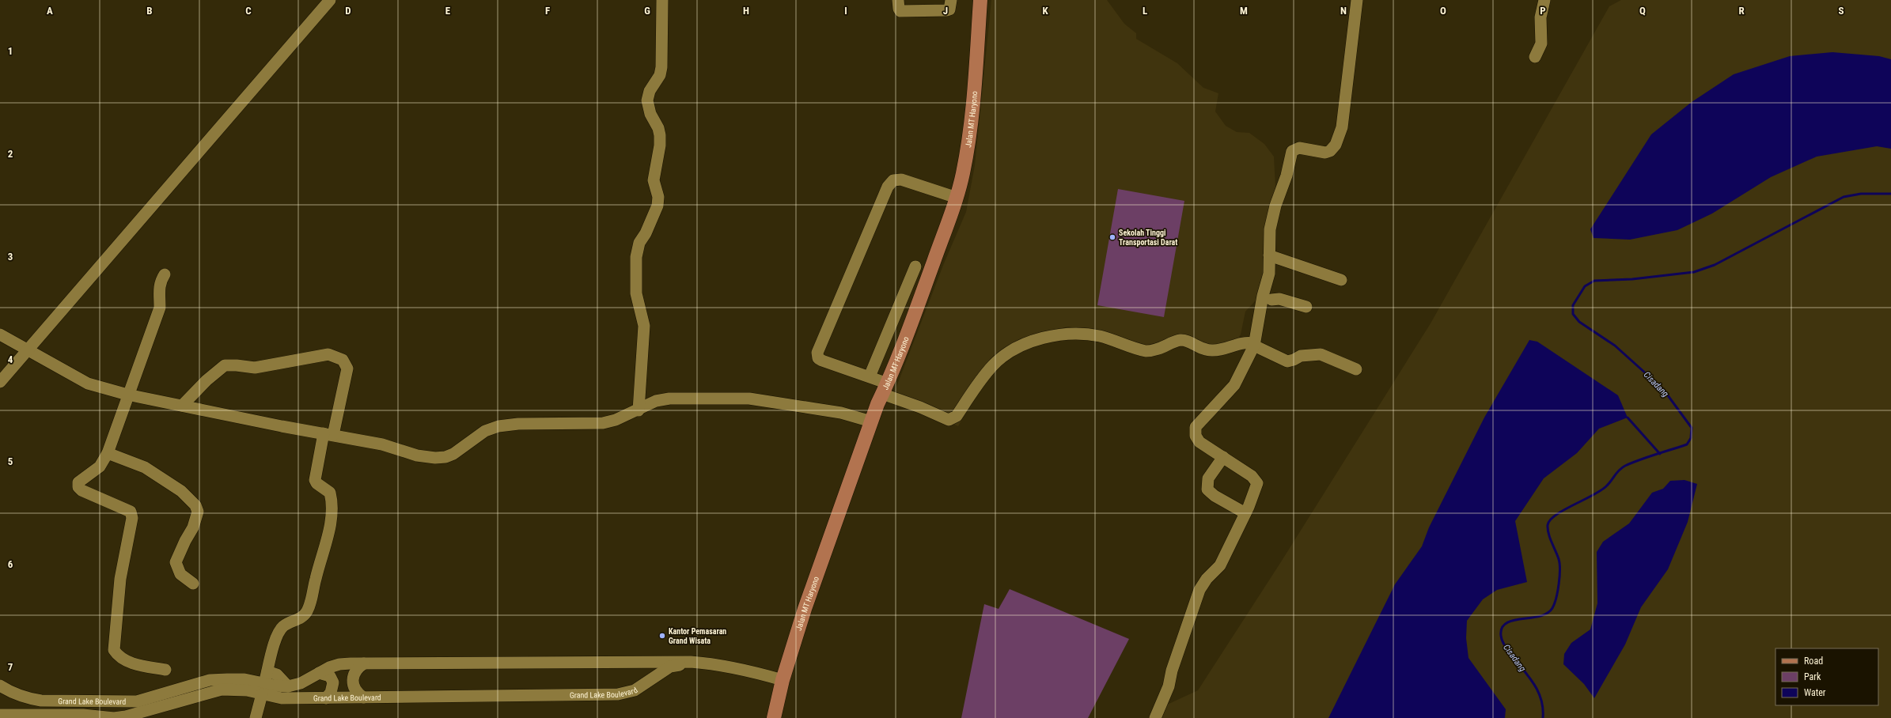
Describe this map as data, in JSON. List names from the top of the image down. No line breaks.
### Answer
{"streets":{"main road":["Jalan MT Haryono"],"street":["Grand Lake Boulevard"]},"crossings":[["Jalan MT Haryono","Grand Lake Boulevard"]],"water":["Cisadang"],"places":["Sekolah Tinggi Transportasi Darat","Kantor Pemasaran Grand Wisata"],"legend":["Road","Park","Water"],"grid":{"columns":["A","B","C","D","E","F","G","H","I","J","K","L","M","N","O","P","Q","R","S"],"rows":["1","2","3","4","5","6","7"]}}
